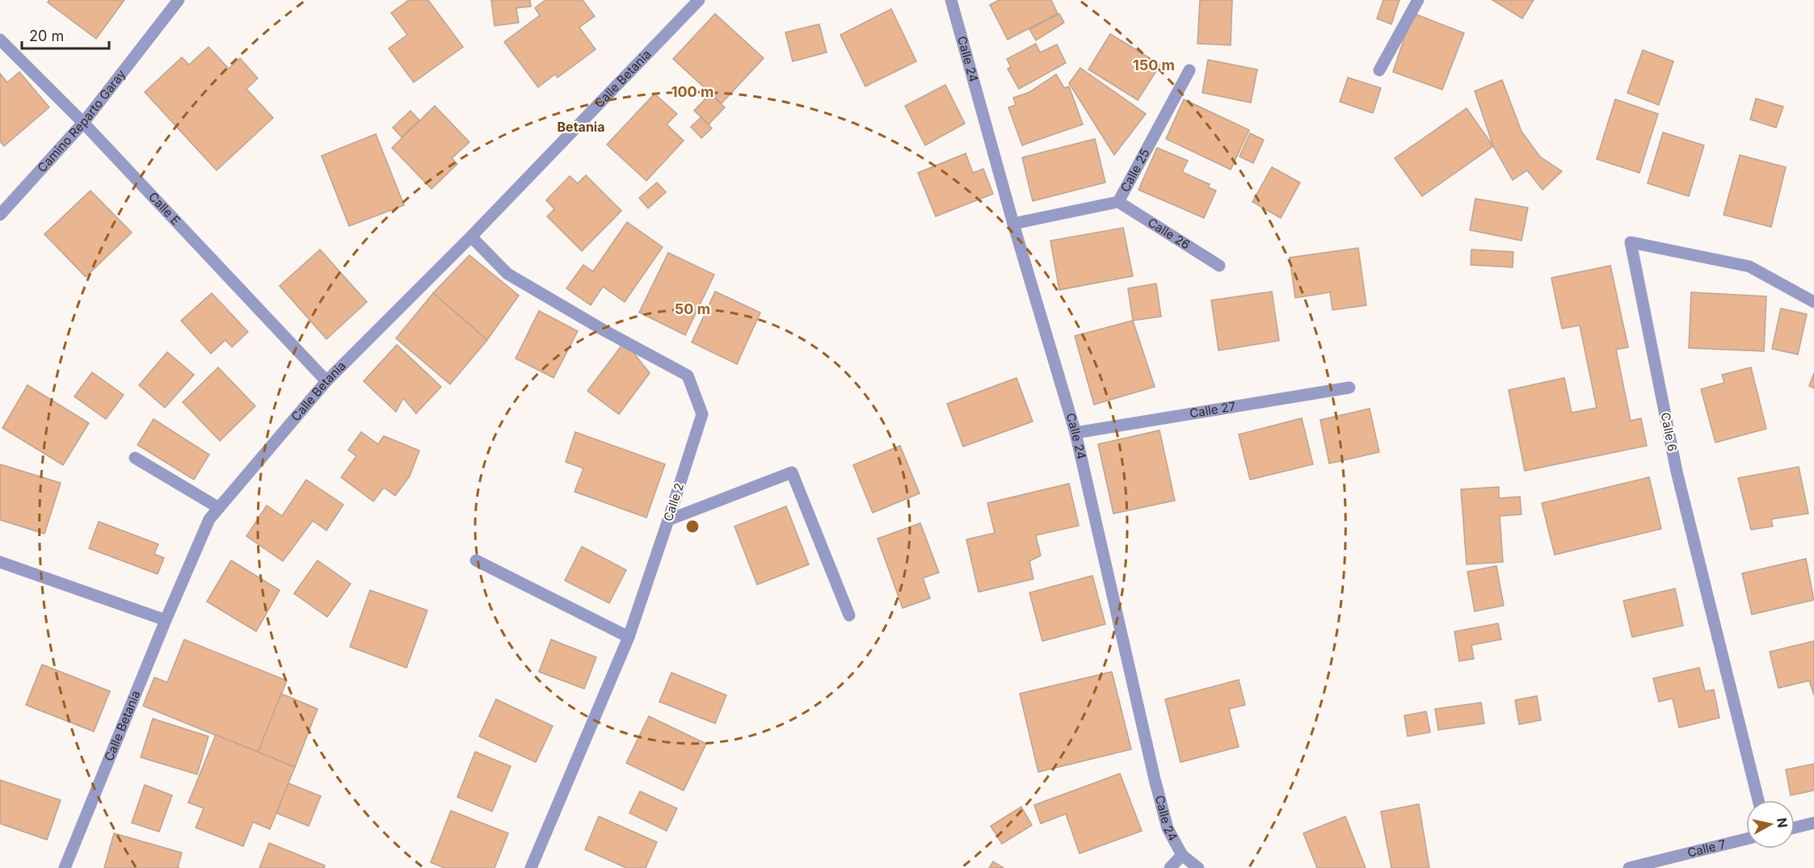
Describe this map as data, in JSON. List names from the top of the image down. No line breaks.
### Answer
{"streets":{"street":["Calle 24","Calle Betania","Camino Reparto Garay","Calle 25","Calle E","Calle 26","Calle 27","Calle 6","Calle 2","Calle 7"]},"crossings":[["Calle 24","Calle 25"],["Calle 24","Calle 27"],["Calle Betania","Calle E"],["Calle Betania","Calle 2"],["Camino Reparto Garay","Calle E"],["Calle 25","Calle 26"]],"districts":["Betania"],"scale_bar":"20 m","north":"right","rings":["150 m","100 m","50 m"]}
